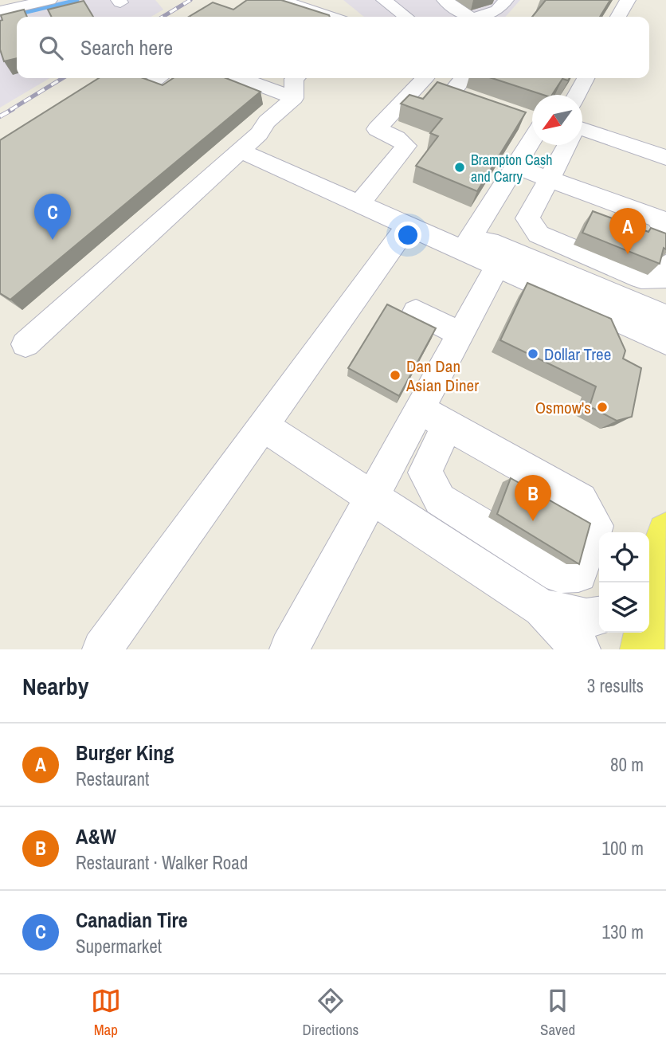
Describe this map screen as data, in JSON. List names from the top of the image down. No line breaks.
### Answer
{"places":["Brampton Cash and Carry","Dollar Tree","Dan Dan Asian Diner","Osmow's"],"north":"bottom left","page":{"search":"Search here","pins":["C","A","B"],"heading":["Nearby","3 results"],"list":[{"mark":"A","name":"Burger King","note":"Restaurant","value":"80 m"},{"mark":"B","name":"A&W","note":"Restaurant · Walker Road","value":"100 m"},{"mark":"C","name":"Canadian Tire","note":"Supermarket","value":"130 m"}],"nav":["Map","Directions","Saved"]}}
